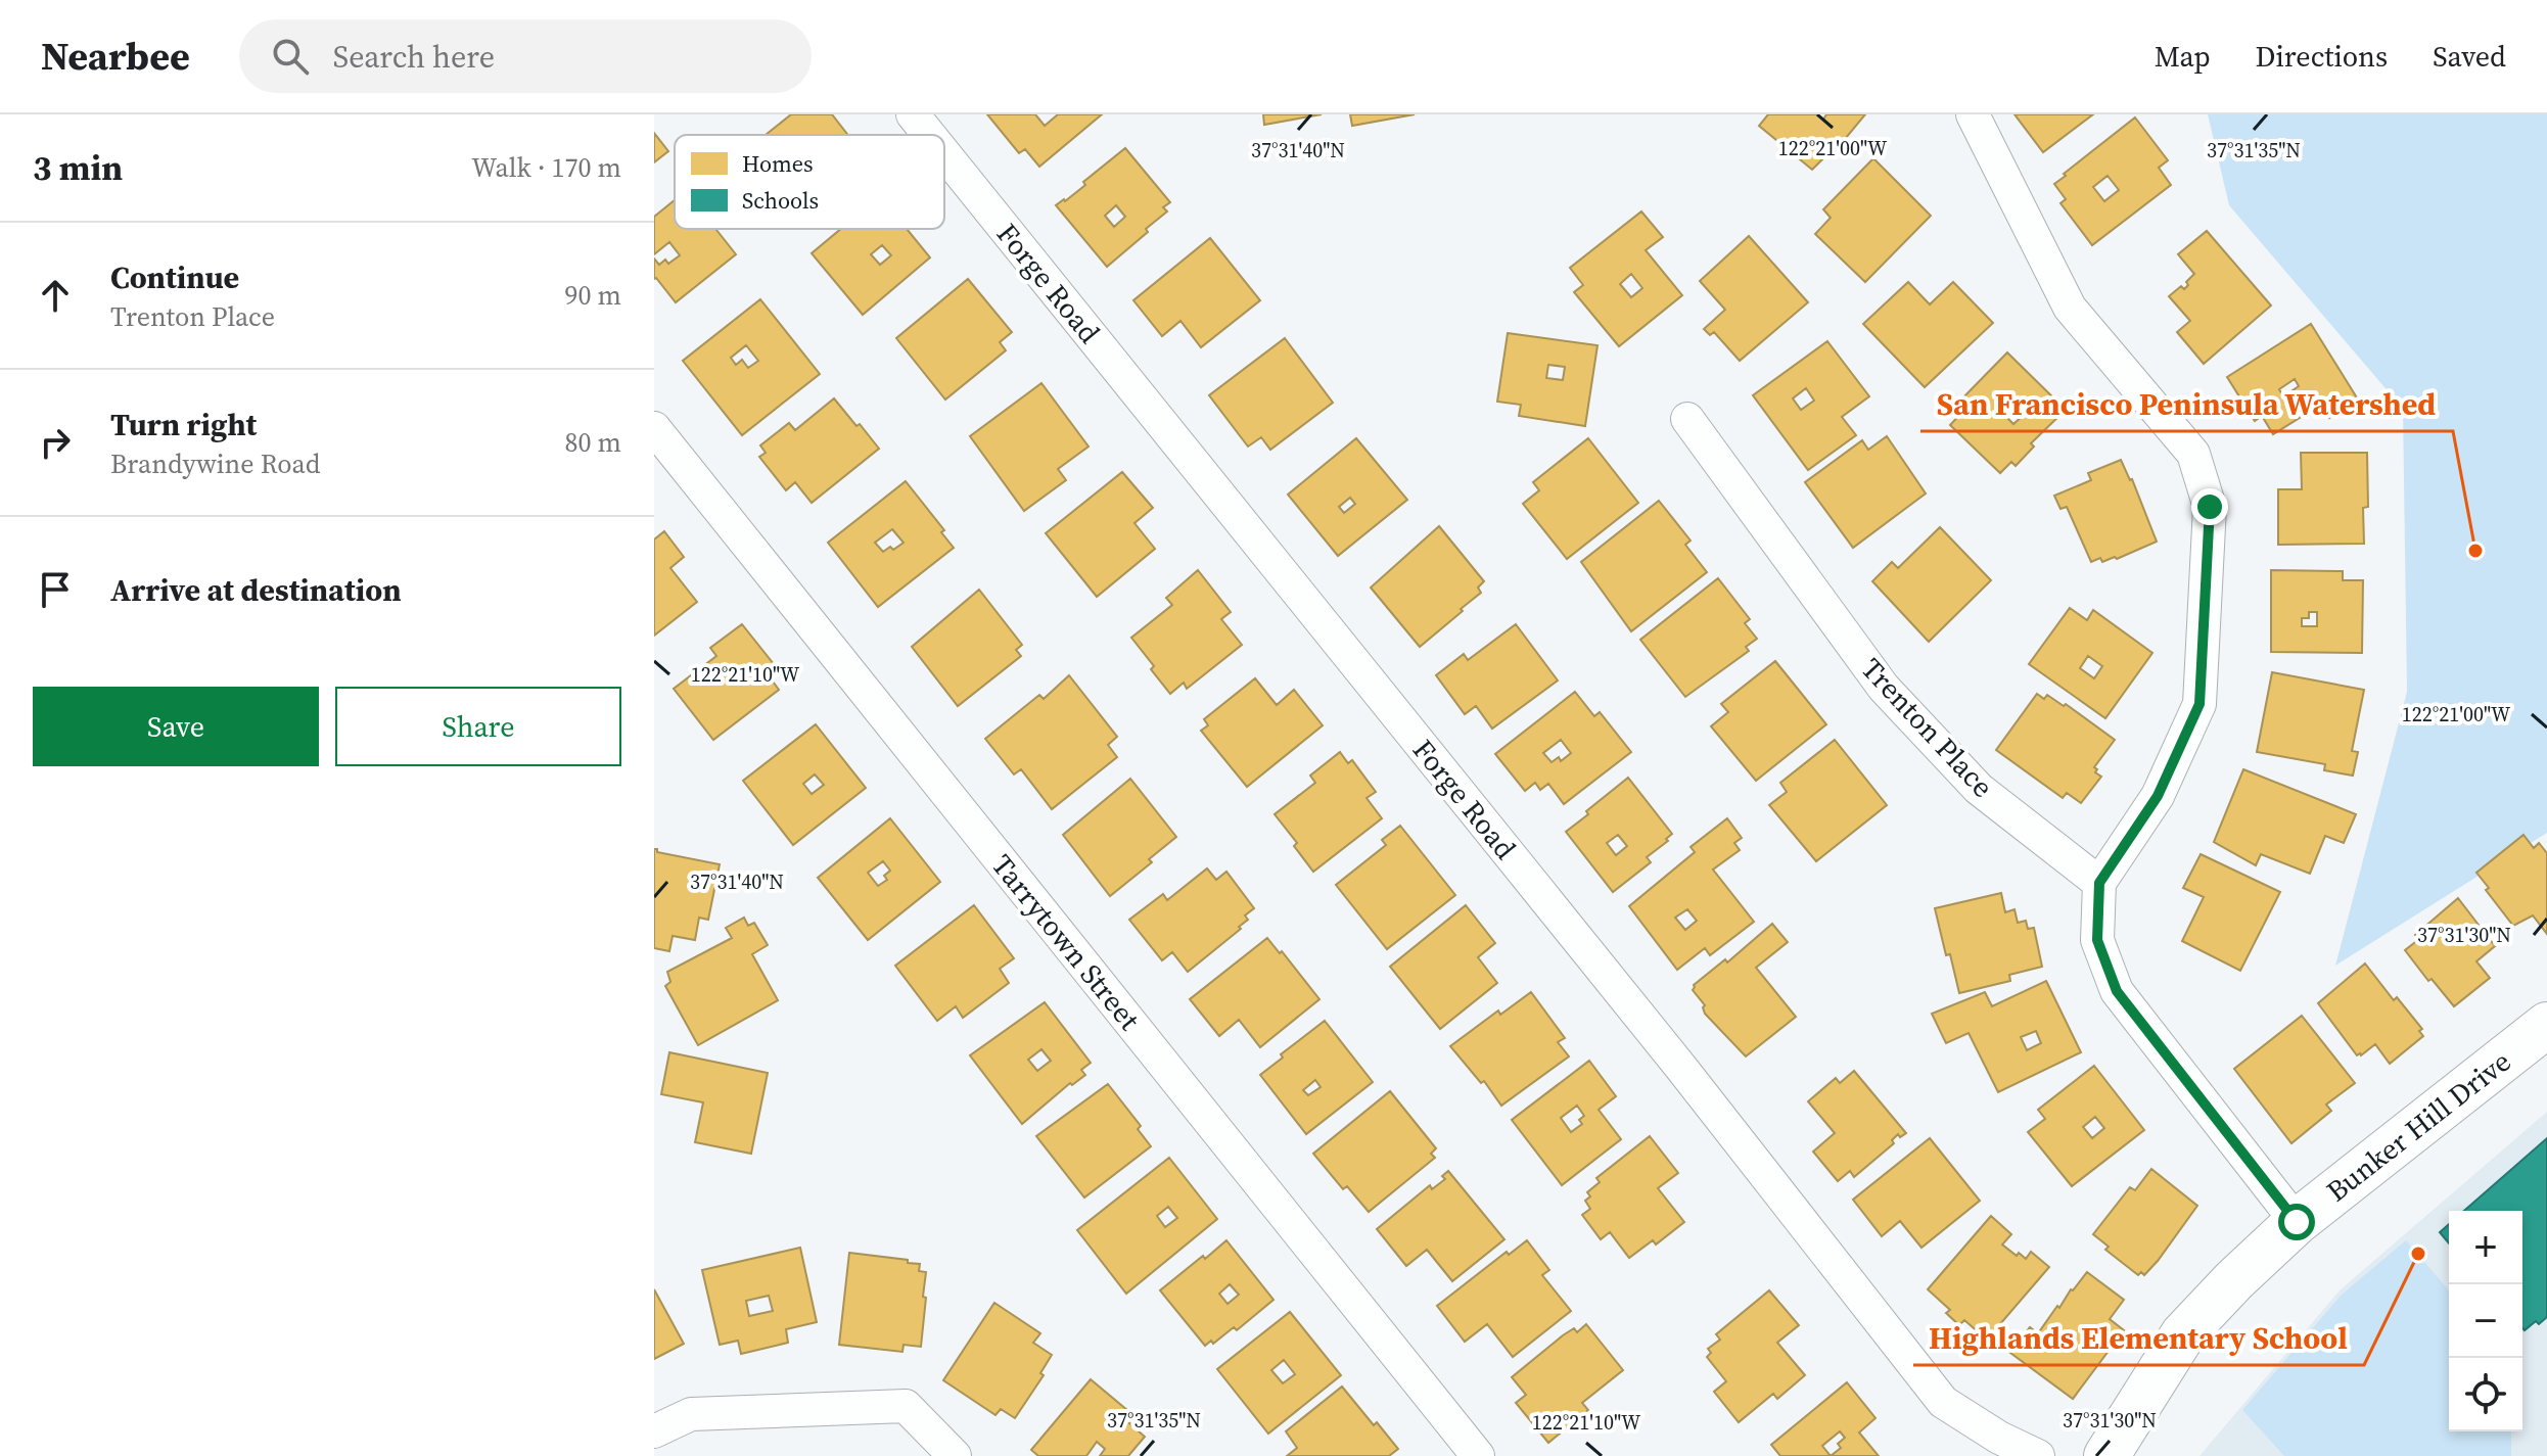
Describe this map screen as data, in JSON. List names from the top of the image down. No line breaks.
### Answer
{"streets":{"street":["Forge Road","Trenton Place","Tarrytown Street","Bunker Hill Drive"]},"places":["San Francisco Peninsula Watershed","Highlands Elementary School"],"legend":["Homes","Schools"],"page":{"header":"Nearbee","search":"Search here","nav":["Map","Directions","Saved"],"heading":["3 min","Walk · 170 m"],"list":[["Continue","Trenton Place","90 m"],["Turn right","Brandywine Road","80 m"],"Arrive at destination"],"buttons":["Save","Share"],"map_buttons":["+","−"]},"coordinates":["122°21'00\"W","37°31'40\"N","37°31'35\"N","122°21'10\"W","37°31'30\"N"]}
